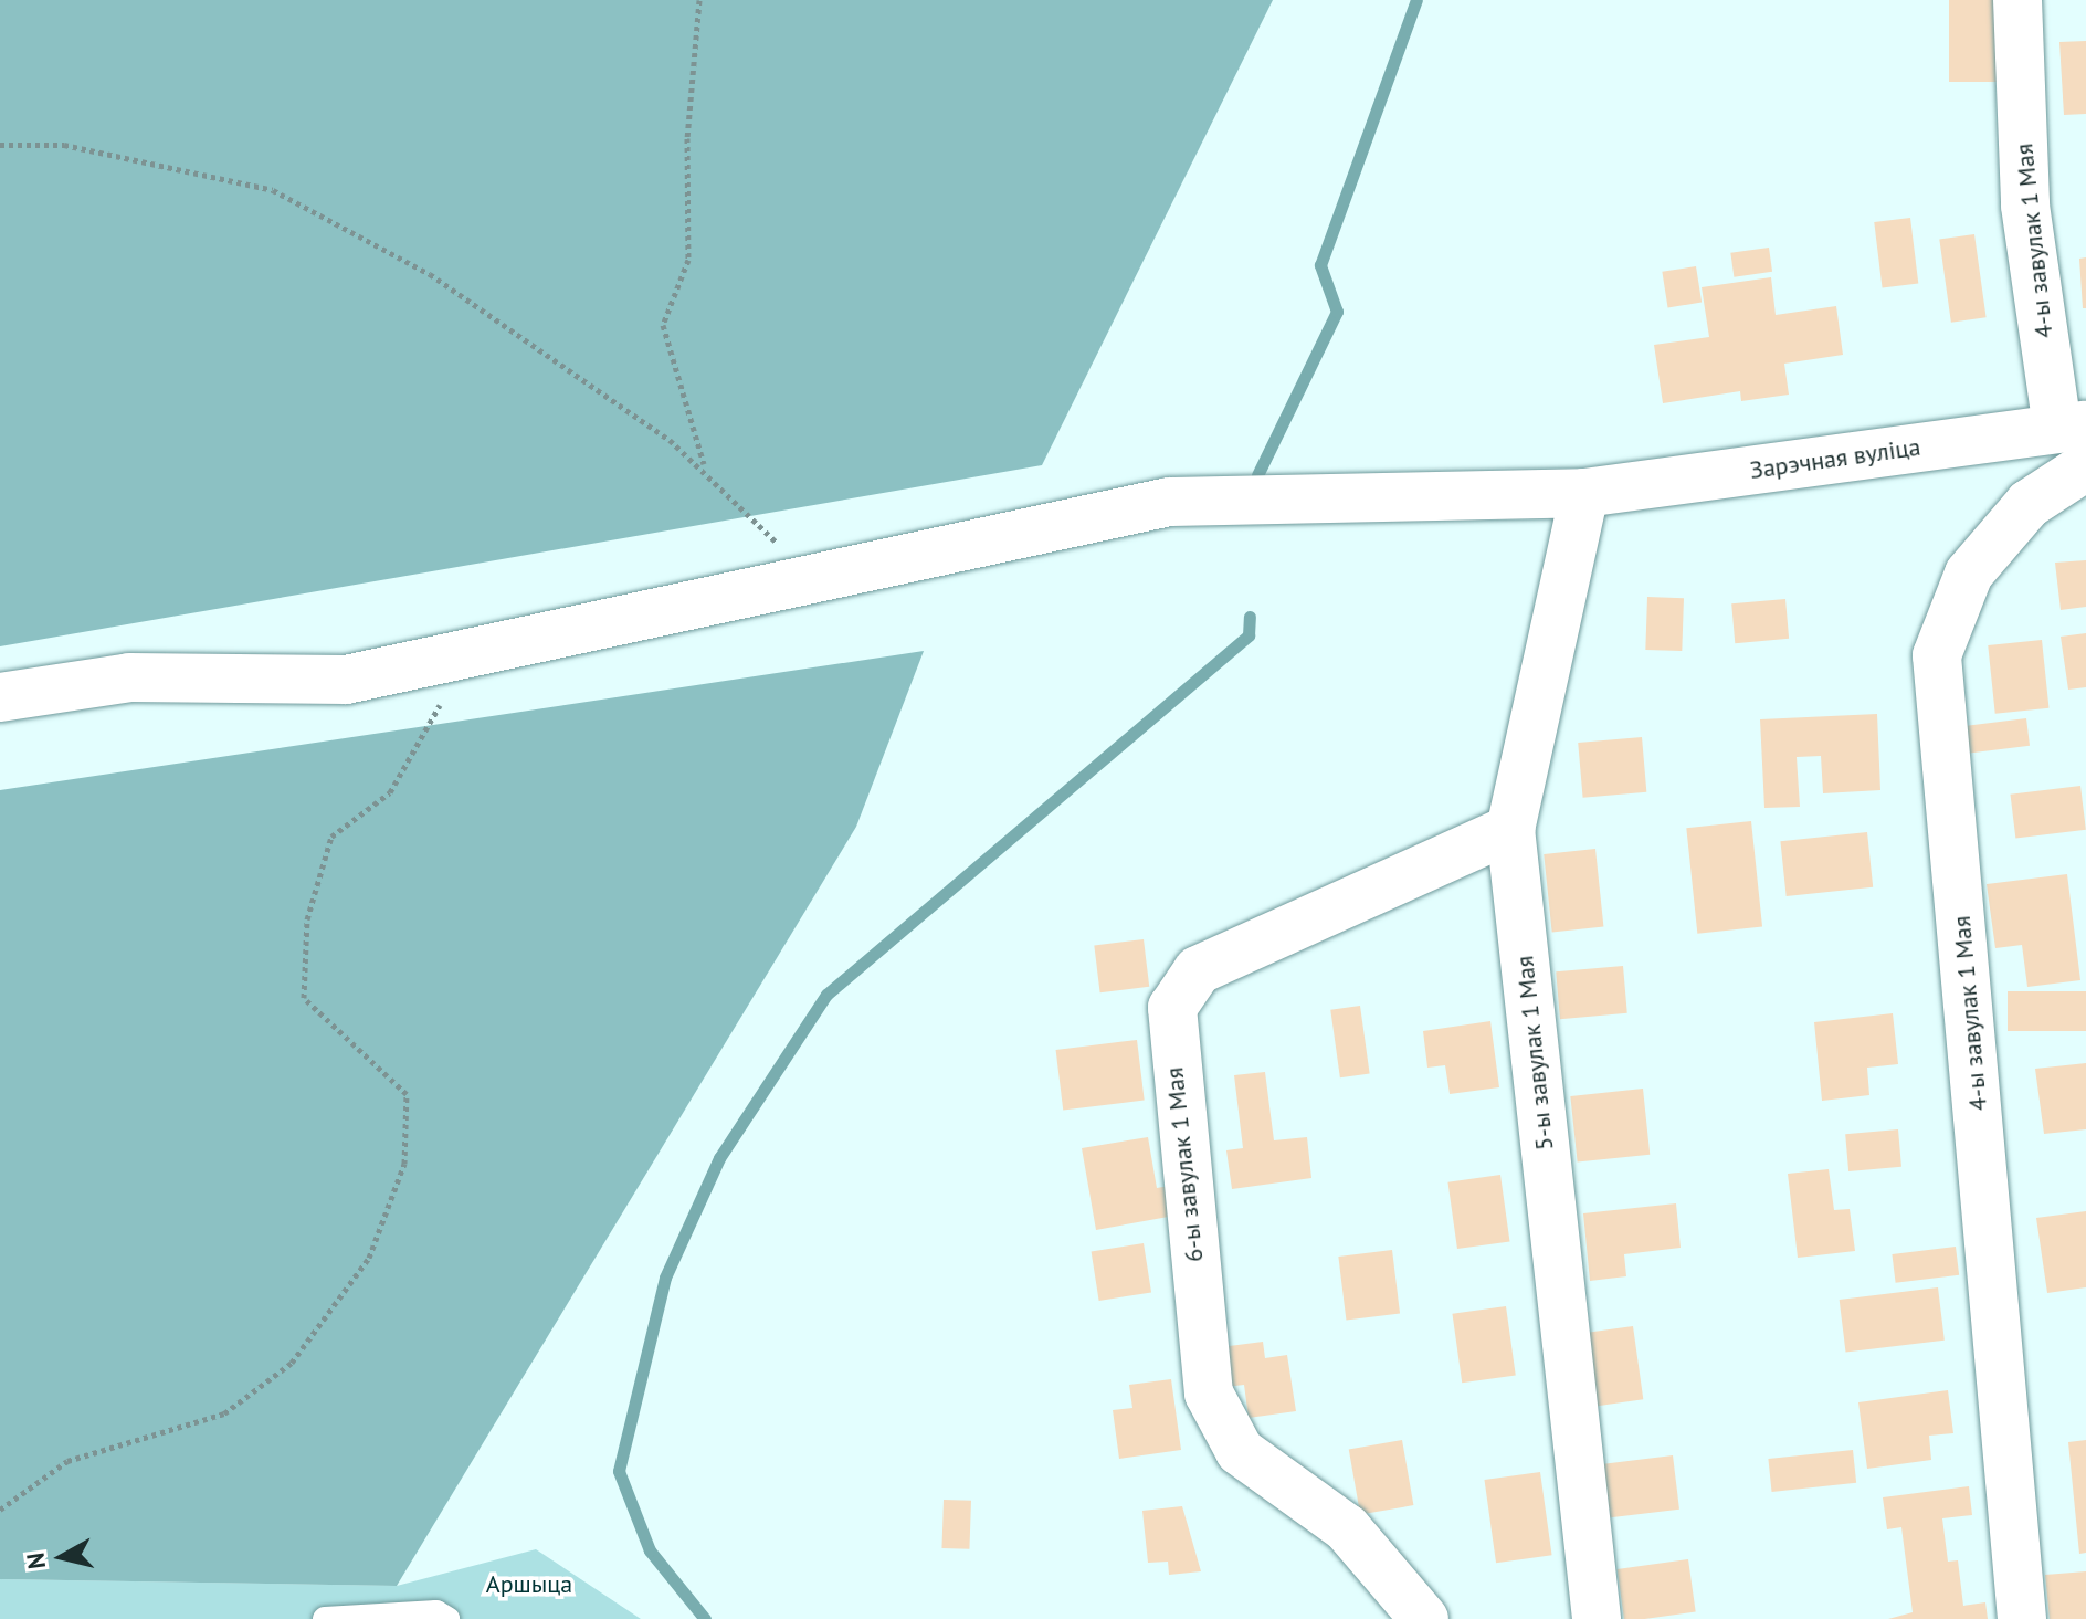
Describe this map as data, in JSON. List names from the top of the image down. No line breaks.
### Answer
{"streets":{"street":["4-ы завулак 1 Мая","Зарэчная вуліца","5-ы завулак 1 Мая","6-ы завулак 1 Мая"]},"crossings":[["4-ы завулак 1 Мая","Зарэчная вуліца"],["Зарэчная вуліца","5-ы завулак 1 Мая"],["5-ы завулак 1 Мая","6-ы завулак 1 Мая"]],"parks":["Аршыца"],"north":"left"}
